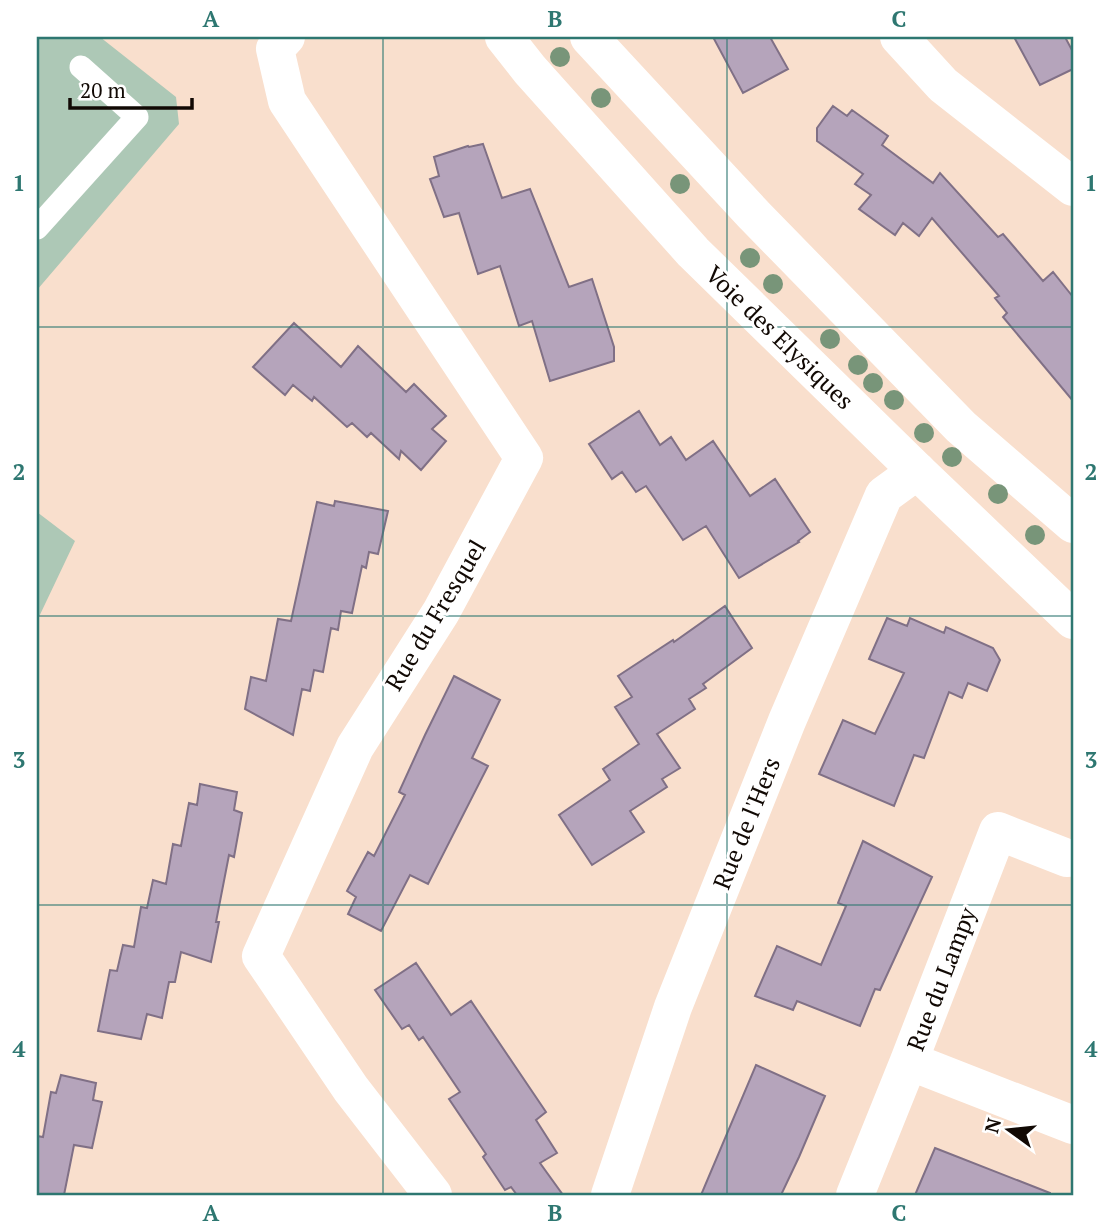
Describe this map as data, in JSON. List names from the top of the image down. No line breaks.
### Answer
{"streets":{"street":["Voie des Elysiques","Rue du Fresquel","Rue de l'Hers","Rue du Lampy"]},"crossings":[["Voie des Elysiques","Rue de l'Hers"]],"scale_bar":"20 m","north":"left","grid":{"columns":["A","B","C"],"rows":["1","2","3","4"]}}
